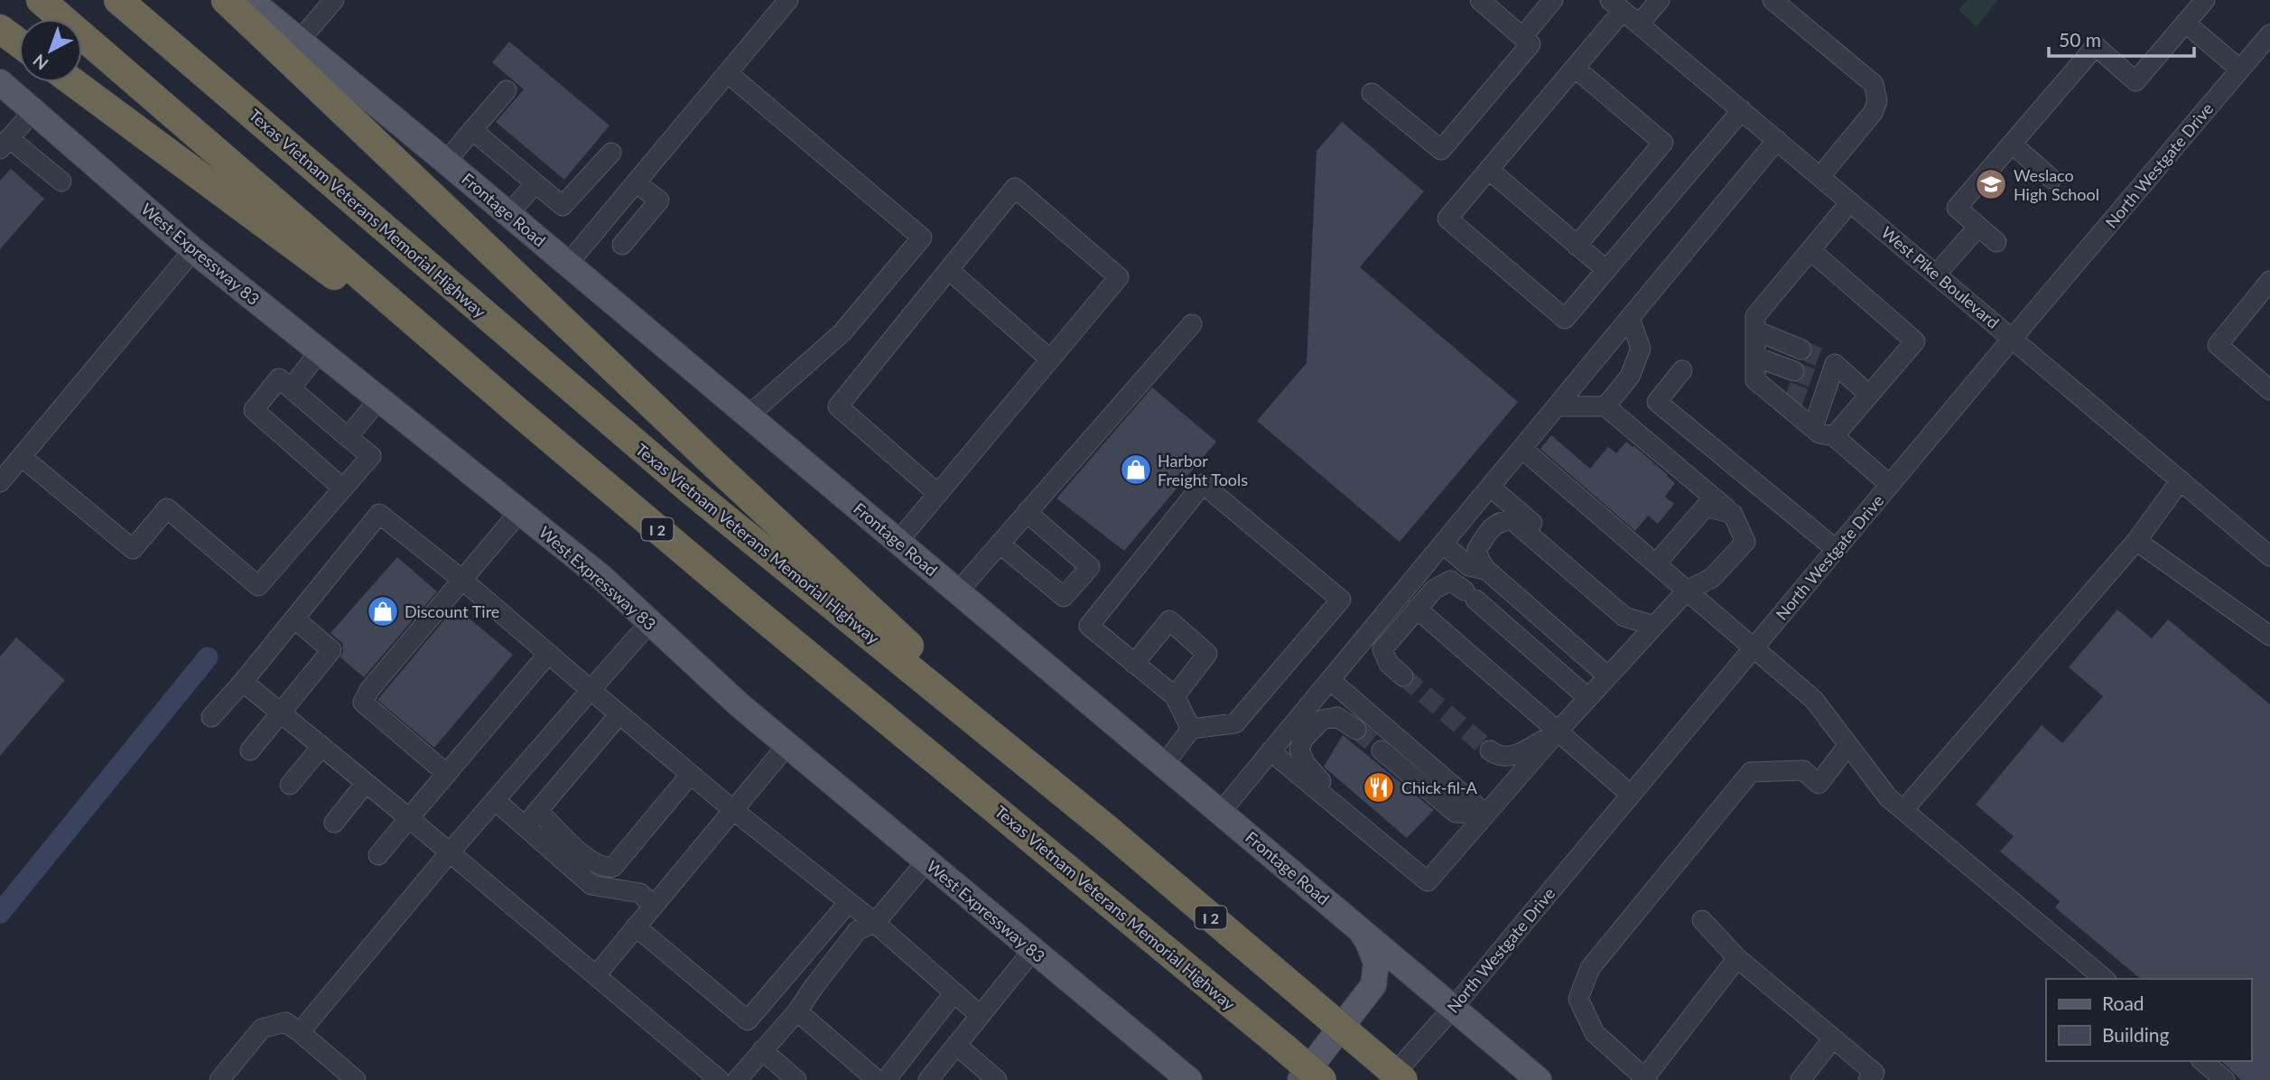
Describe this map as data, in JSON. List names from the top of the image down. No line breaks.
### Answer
{"streets":{"highway":["Texas Vietnam Veterans Memorial Highway","I 2"],"main road":["Frontage Road","West Expressway 83"],"street":["North Westgate Drive","West Pike Boulevard"]},"crossings":[["North Westgate Drive","Frontage Road"],["North Westgate Drive","West Pike Boulevard"]],"places":{"school or university":["Weslaco High School"],"shop":["Harbor Freight Tools","Discount Tire"],"restaurant":["Chick-fil-A"]},"legend":["Road","Building"],"scale_bar":"50 m","north":"bottom left"}
